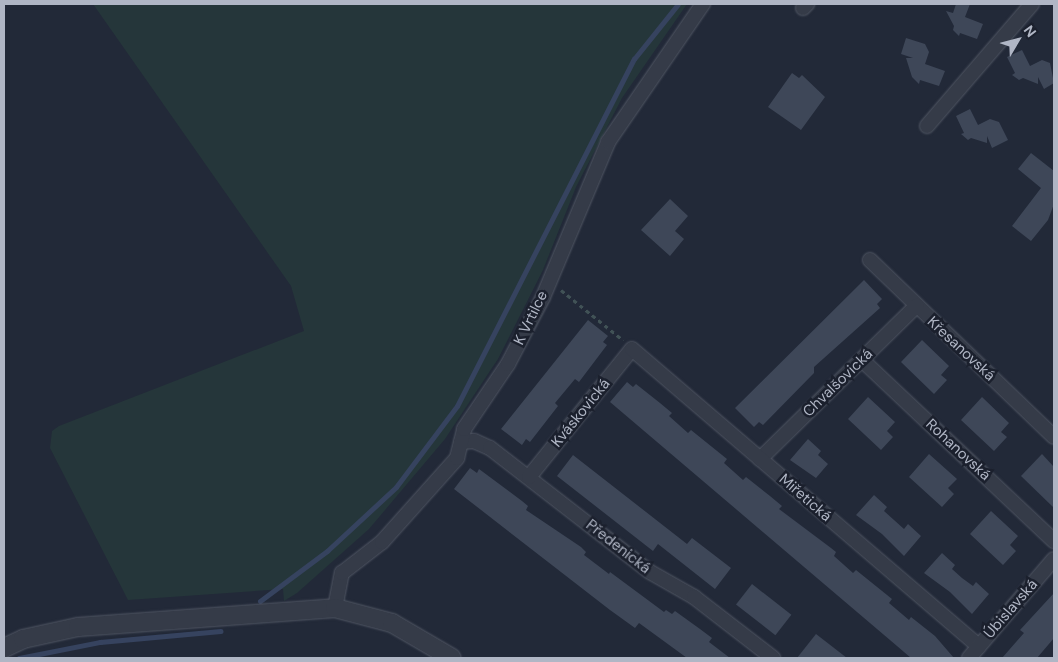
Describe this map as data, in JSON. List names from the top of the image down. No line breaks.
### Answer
{"streets":{"street":["K Vrtilce","Křesanovská","Chvalšovická","Kváskovická","Rohanovská","Miřetická","Předenická","Úbislavská"]},"crossings":[["K Vrtilce","Předenická"],["Křesanovská","Chvalšovická"],["Chvalšovická","Rohanovská"],["Chvalšovická","Miřetická"],["Kváskovická","Miřetická"],["Kváskovická","Předenická"],["Miřetická","Úbislavská"]],"north":"top right"}
